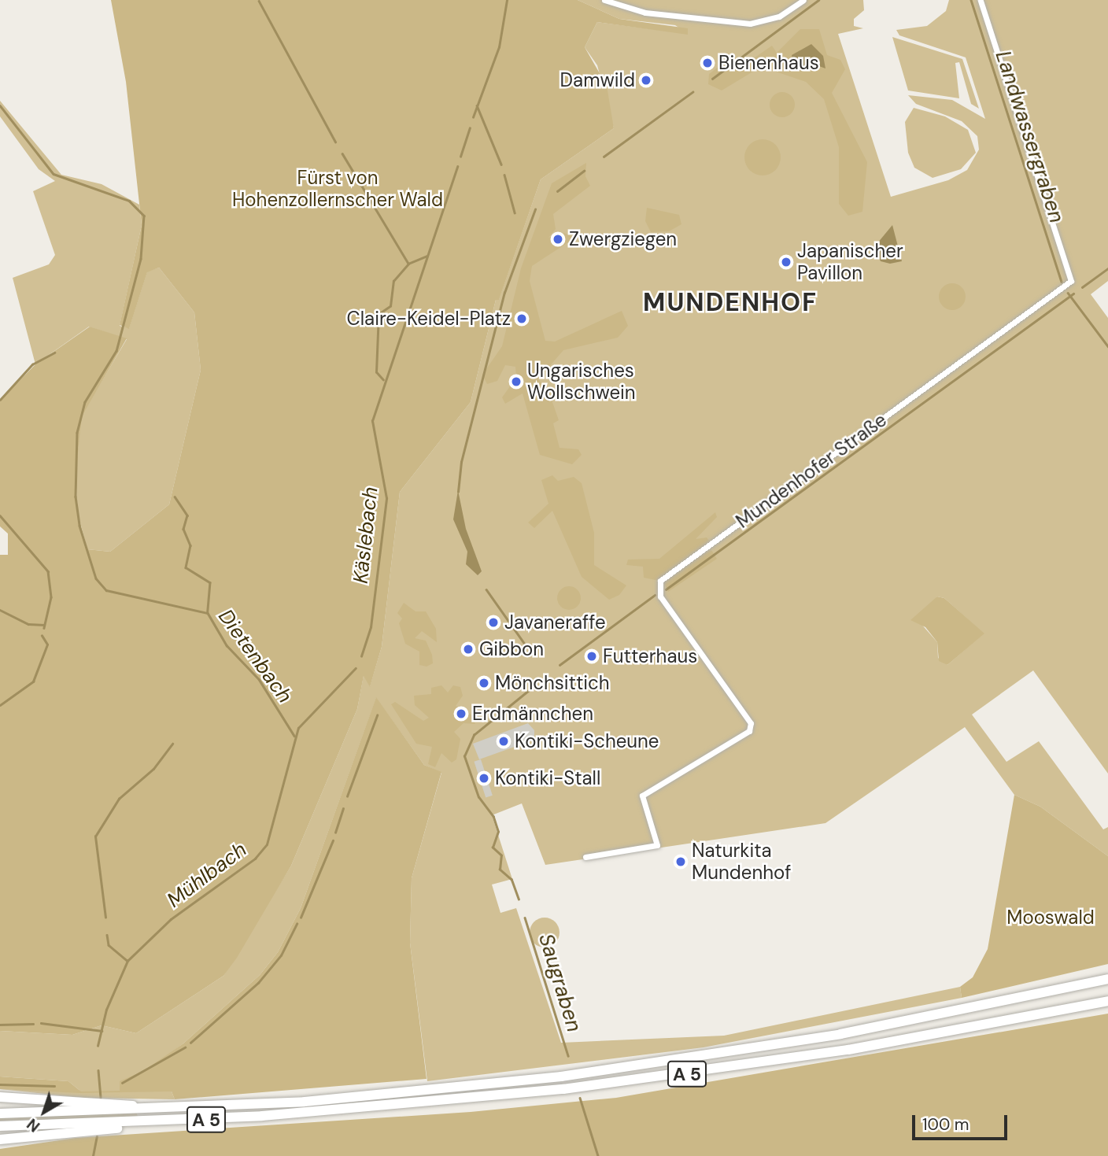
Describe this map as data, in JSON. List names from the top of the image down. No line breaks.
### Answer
{"streets":{"highway":["A 5"],"street":["Mundenhofer Straße"]},"districts":["MUNDENHOF"],"water":["Landwassergraben","Käslebach","Dietenbach","Mühlbach","Saugraben"],"parks":["Fürst von Hohenzollernscher Wald","Mooswald"],"places":["Bienenhaus","Damwild","Zwergziegen","Japanischer Pavillon","Claire-Keidel-Platz","Ungarisches Wollschwein","Javaneraffe","Gibbon","Futterhaus","Mönchsittich","Erdmännchen","Kontiki-Scheune","Kontiki-Stall","Naturkita Mundenhof"],"scale_bar":"100 m","north":"bottom left"}
